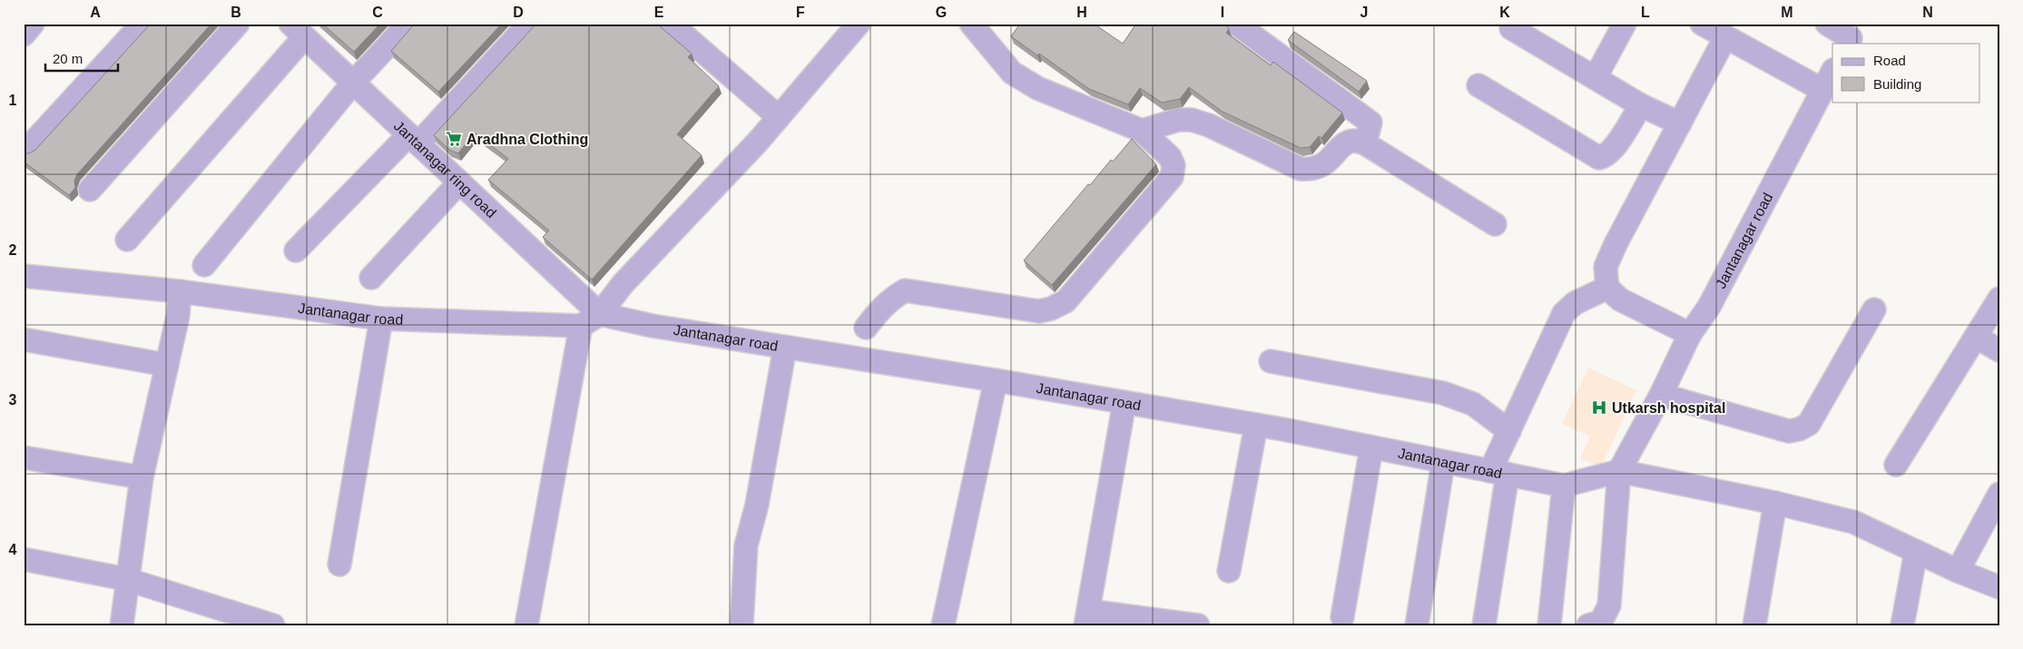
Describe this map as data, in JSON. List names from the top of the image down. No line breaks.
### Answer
{"streets":{"street":["Jantanagar ring road","Jantanagar road"]},"crossings":[["Jantanagar ring road","Jantanagar road"]],"places":{"supermarket":["Aradhna Clothing"],"hospital":["Utkarsh hospital"]},"legend":["Road","Building"],"scale_bar":"20 m","grid":{"columns":["A","B","C","D","E","F","G","H","I","J","K","L","M","N"],"rows":["1","2","3","4"]}}
